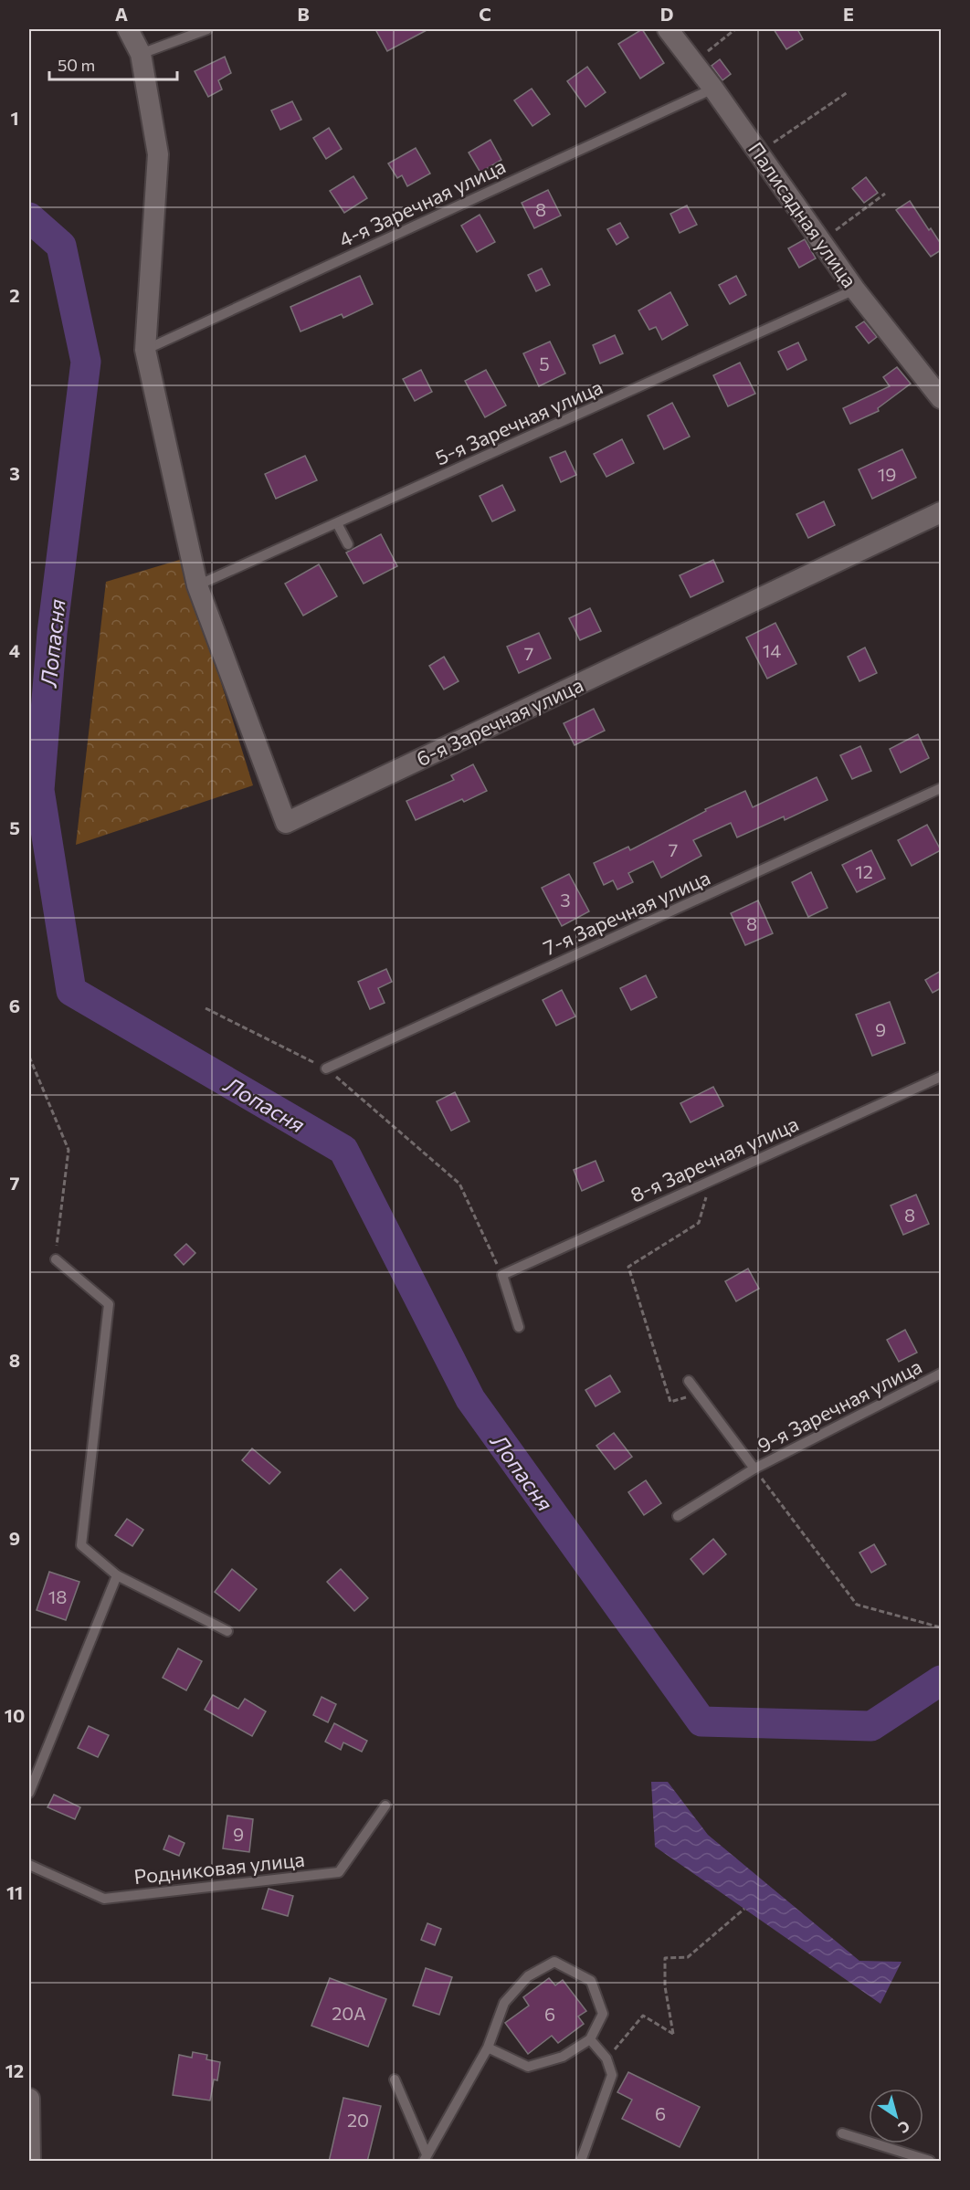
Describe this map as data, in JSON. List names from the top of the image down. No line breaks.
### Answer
{"streets":{"street":["Палисадная улица","6-я Заречная улица"],"lane":["4-я Заречная улица","5-я Заречная улица","7-я Заречная улица","8-я Заречная улица","9-я Заречная улица","Родниковая улица"]},"crossings":[["4-я Заречная улица","Палисадная улица"],["Палисадная улица","5-я Заречная улица"],["5-я Заречная улица","6-я Заречная улица"]],"water":["Лопасня"],"house_numbers":["8","5","19","14","7","7","12","3","8","9","8","18","9","20А","6","6","20"],"scale_bar":"50 m","north":"bottom right","grid":{"columns":["A","B","C","D","E"],"rows":["1","2","3","4","5","6","7","8","9","10","11","12"]}}
